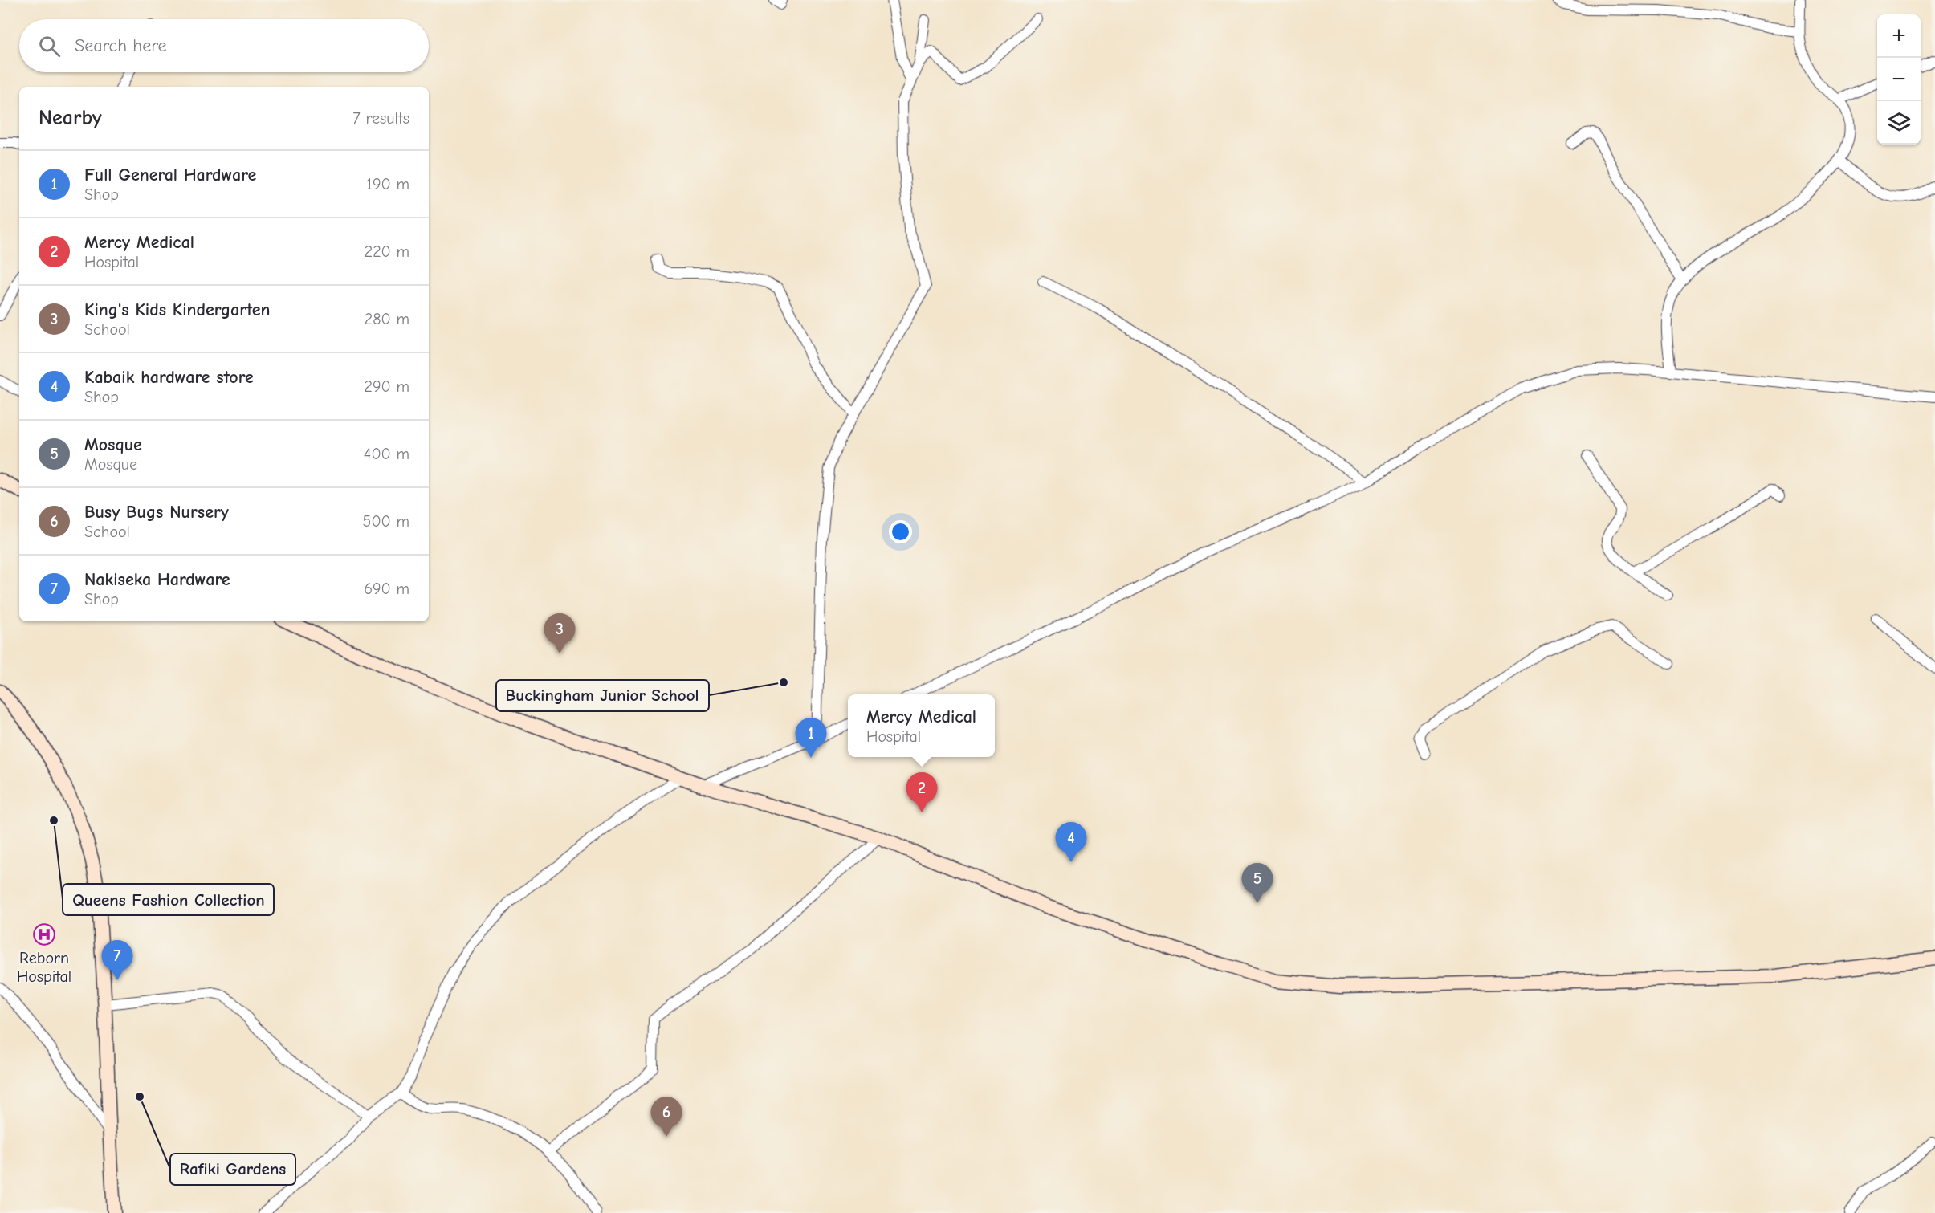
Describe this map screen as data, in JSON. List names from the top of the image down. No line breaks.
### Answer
{"places":{"other":["Buckingham Junior School","Queens Fashion Collection","Rafiki Gardens"],"hospital":["Reborn Hospital"]},"page":{"map_buttons":["+","−"],"search":"Search here","heading":["Nearby","7 results"],"list":[{"mark":"1","name":"Full General Hardware","note":"Shop","value":"190 m"},{"mark":"2","name":"Mercy Medical","note":"Hospital","value":"220 m"},{"mark":"3","name":"King's Kids Kindergarten","note":"School","value":"280 m"},{"mark":"4","name":"Kabaik hardware store","note":"Shop","value":"290 m"},{"mark":"5","name":"Mosque","note":"Mosque","value":"400 m"},{"mark":"6","name":"Busy Bugs Nursery","note":"School","value":"500 m"},{"mark":"7","name":"Nakiseka Hardware","note":"Shop","value":"690 m"}],"pins":["3","1","2","4","5","7","6"],"popup":["Mercy Medical","Hospital"]}}
